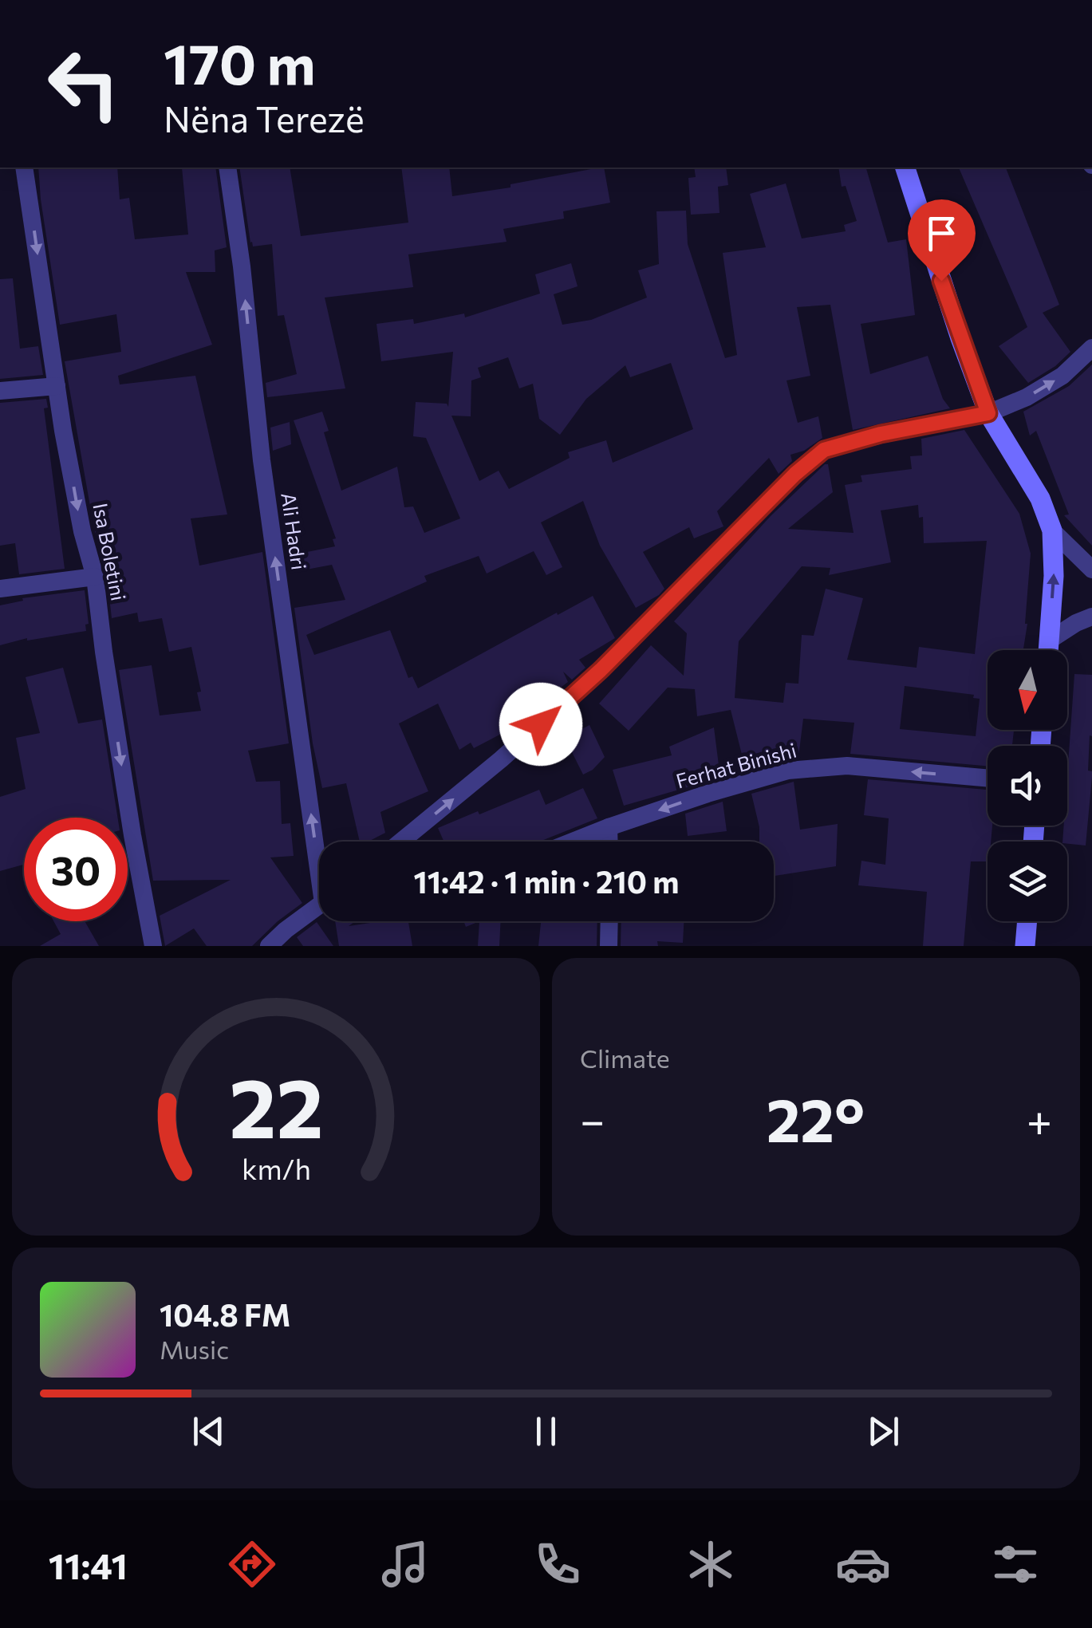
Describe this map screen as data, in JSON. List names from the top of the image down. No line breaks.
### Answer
{"streets":{"street":["Ali Hadri","Isa Boletini","Ferhat Binishi"]},"one_way":["Ali Hadri","Isa Boletini","Ferhat Binishi"],"north":"bottom","page":{"turn":["170 m","Nëna Terezë"],"limit":"30","trip":"11:42 · 1 min · 210 m","tile":"Climate","heat":["−","22°","+"],"song":["104.8 FM","Music"],"tabs":"11:41","gauge":["22","km/h"]}}
